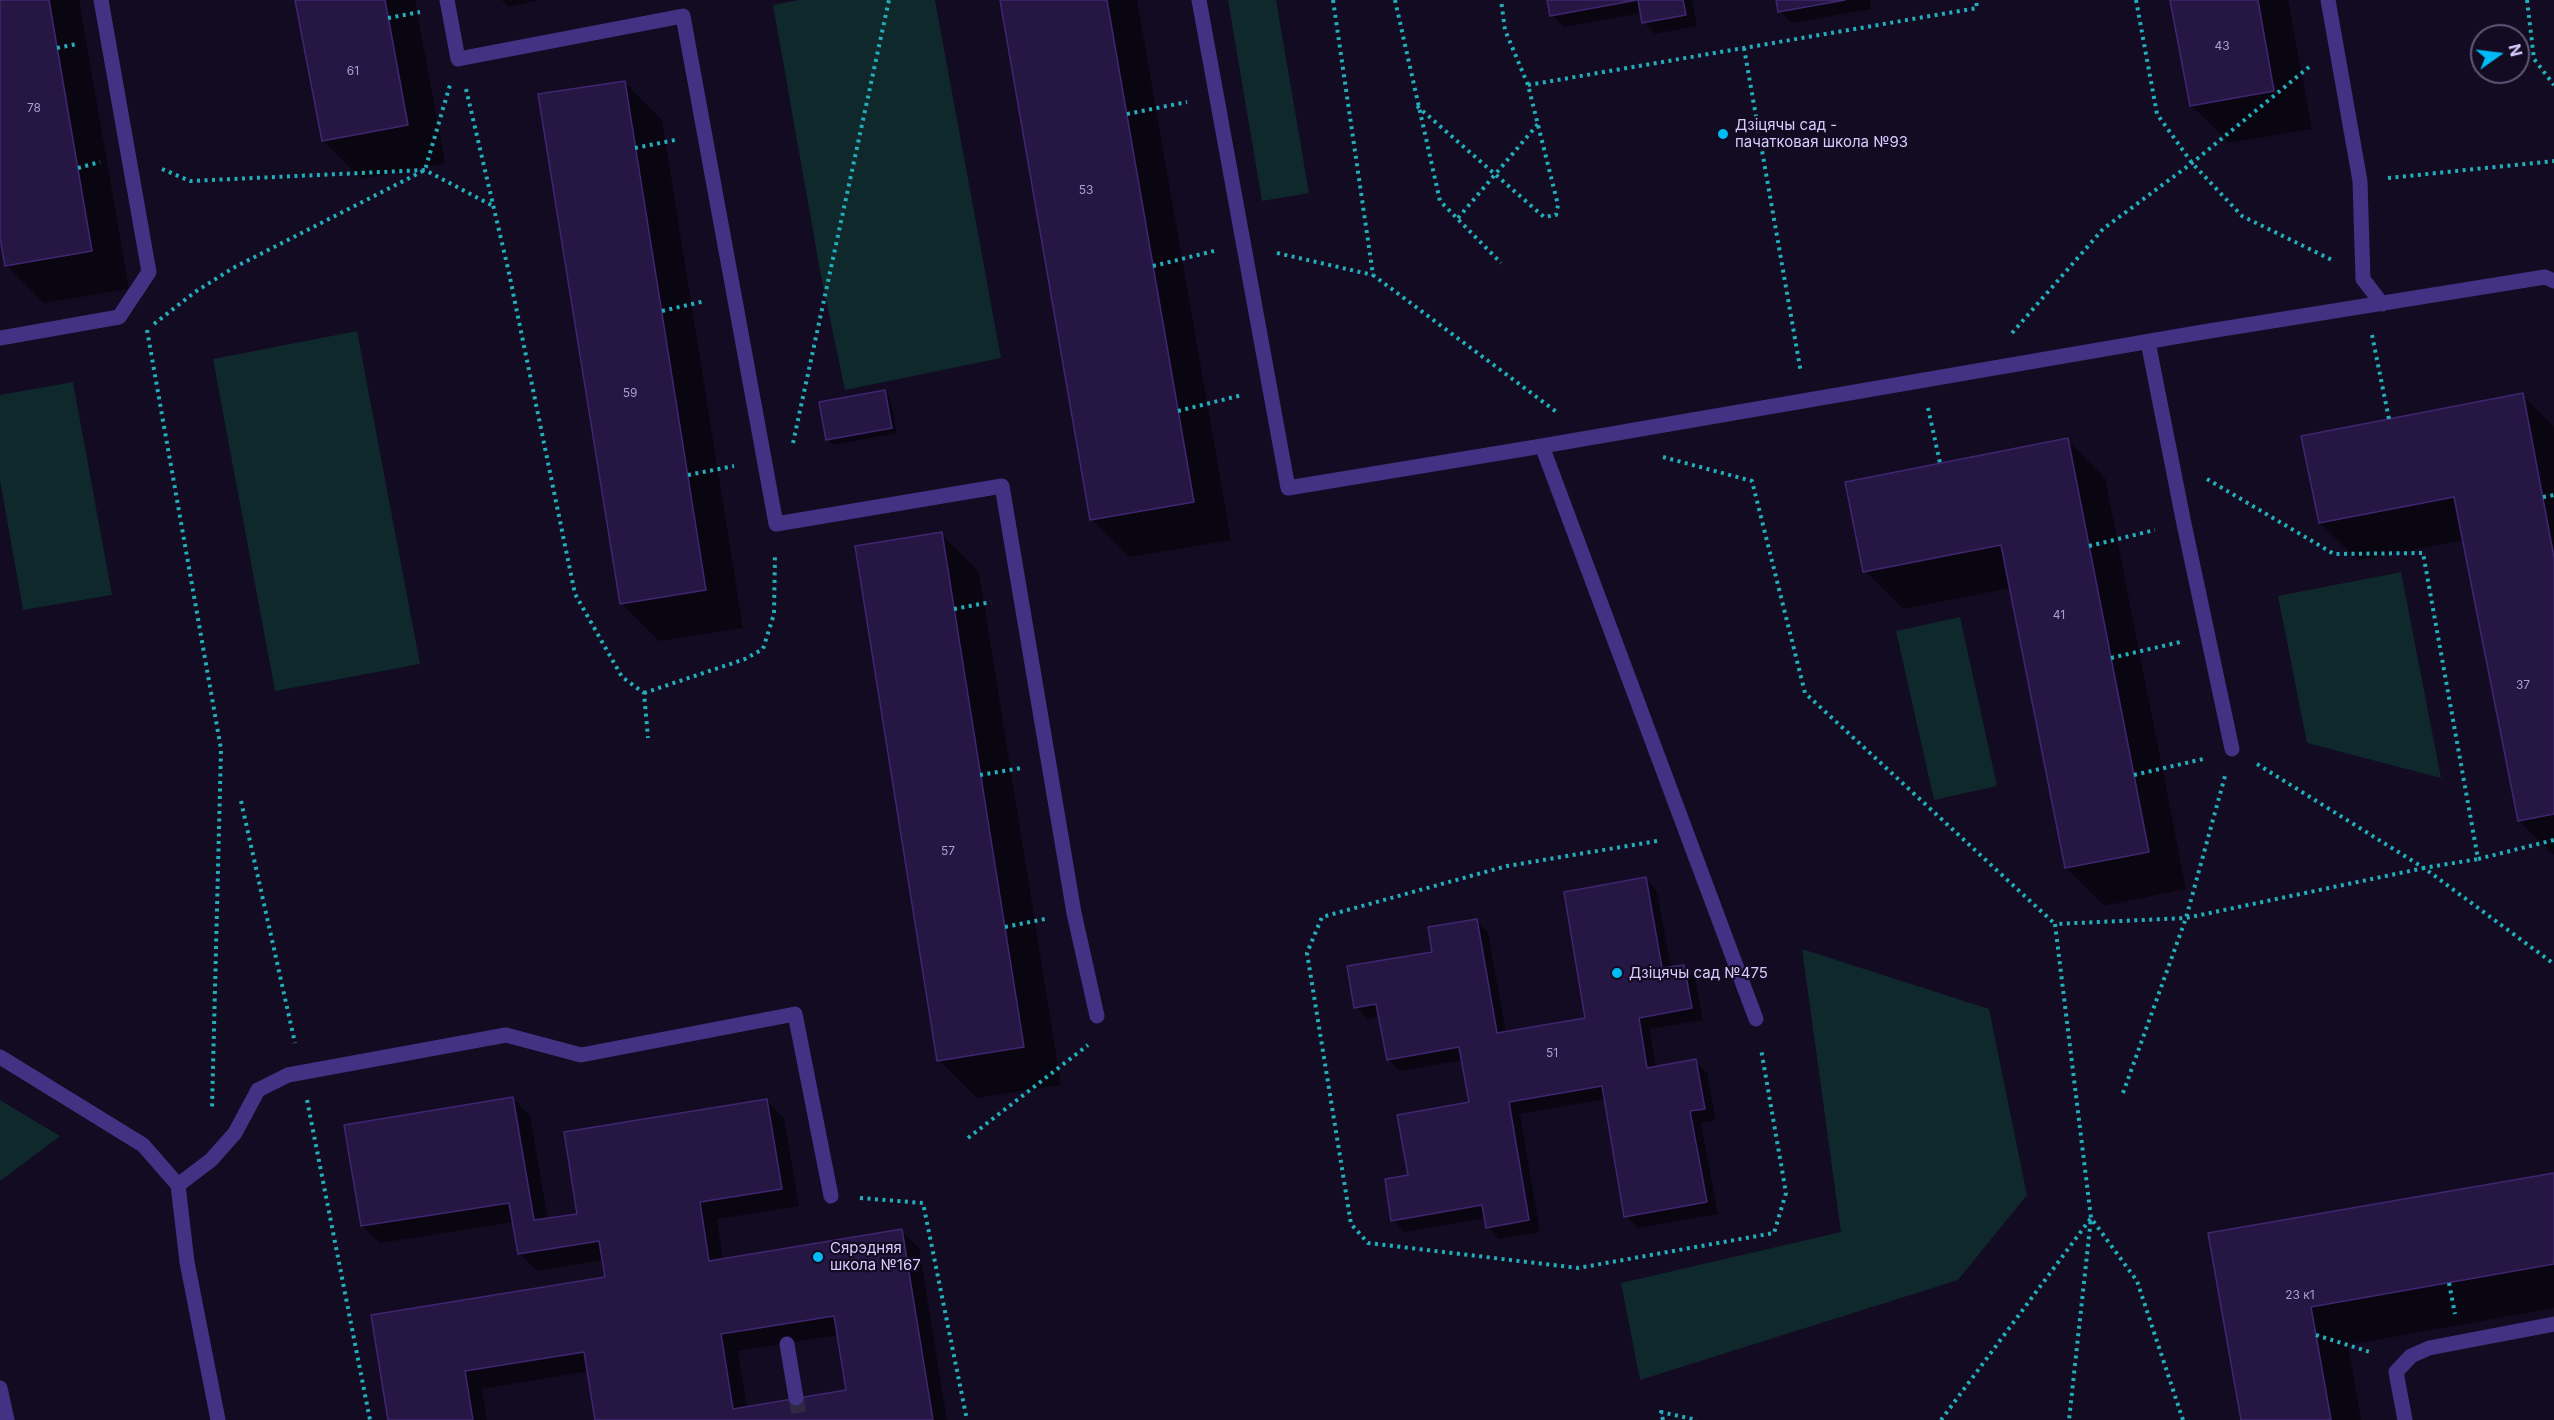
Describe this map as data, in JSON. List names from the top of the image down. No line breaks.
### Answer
{"places":["Дзіцячы сад - пачатковая школа №93","Дзіцячы сад №475","Сярэдняя школа №167"],"house_numbers":["43","61","78","53","59","41","37","57","51","23 к1"],"north":"right"}
